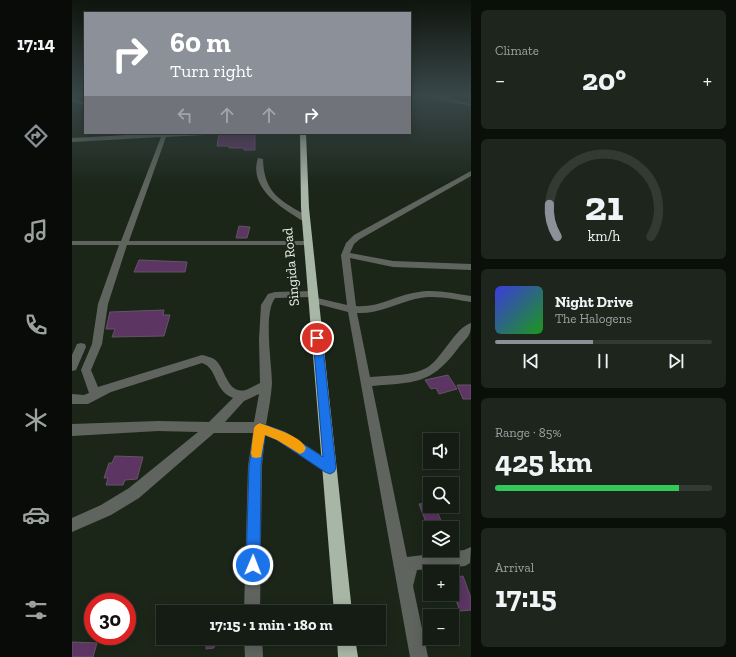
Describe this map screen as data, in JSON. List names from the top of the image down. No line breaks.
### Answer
{"streets":{"highway":["Singida Road"]},"page":{"tabs":"17:14","tile":["Climate",["Range · 85%","425 km"],["Arrival","17:15"]],"turn":["60 m","Turn right"],"heat":["−","20°","+"],"song":["Night Drive","The Halogens"],"map_buttons":["+","−"],"limit":"30","trip":"17:15 · 1 min · 180 m","gauge":["21","km/h"]}}
